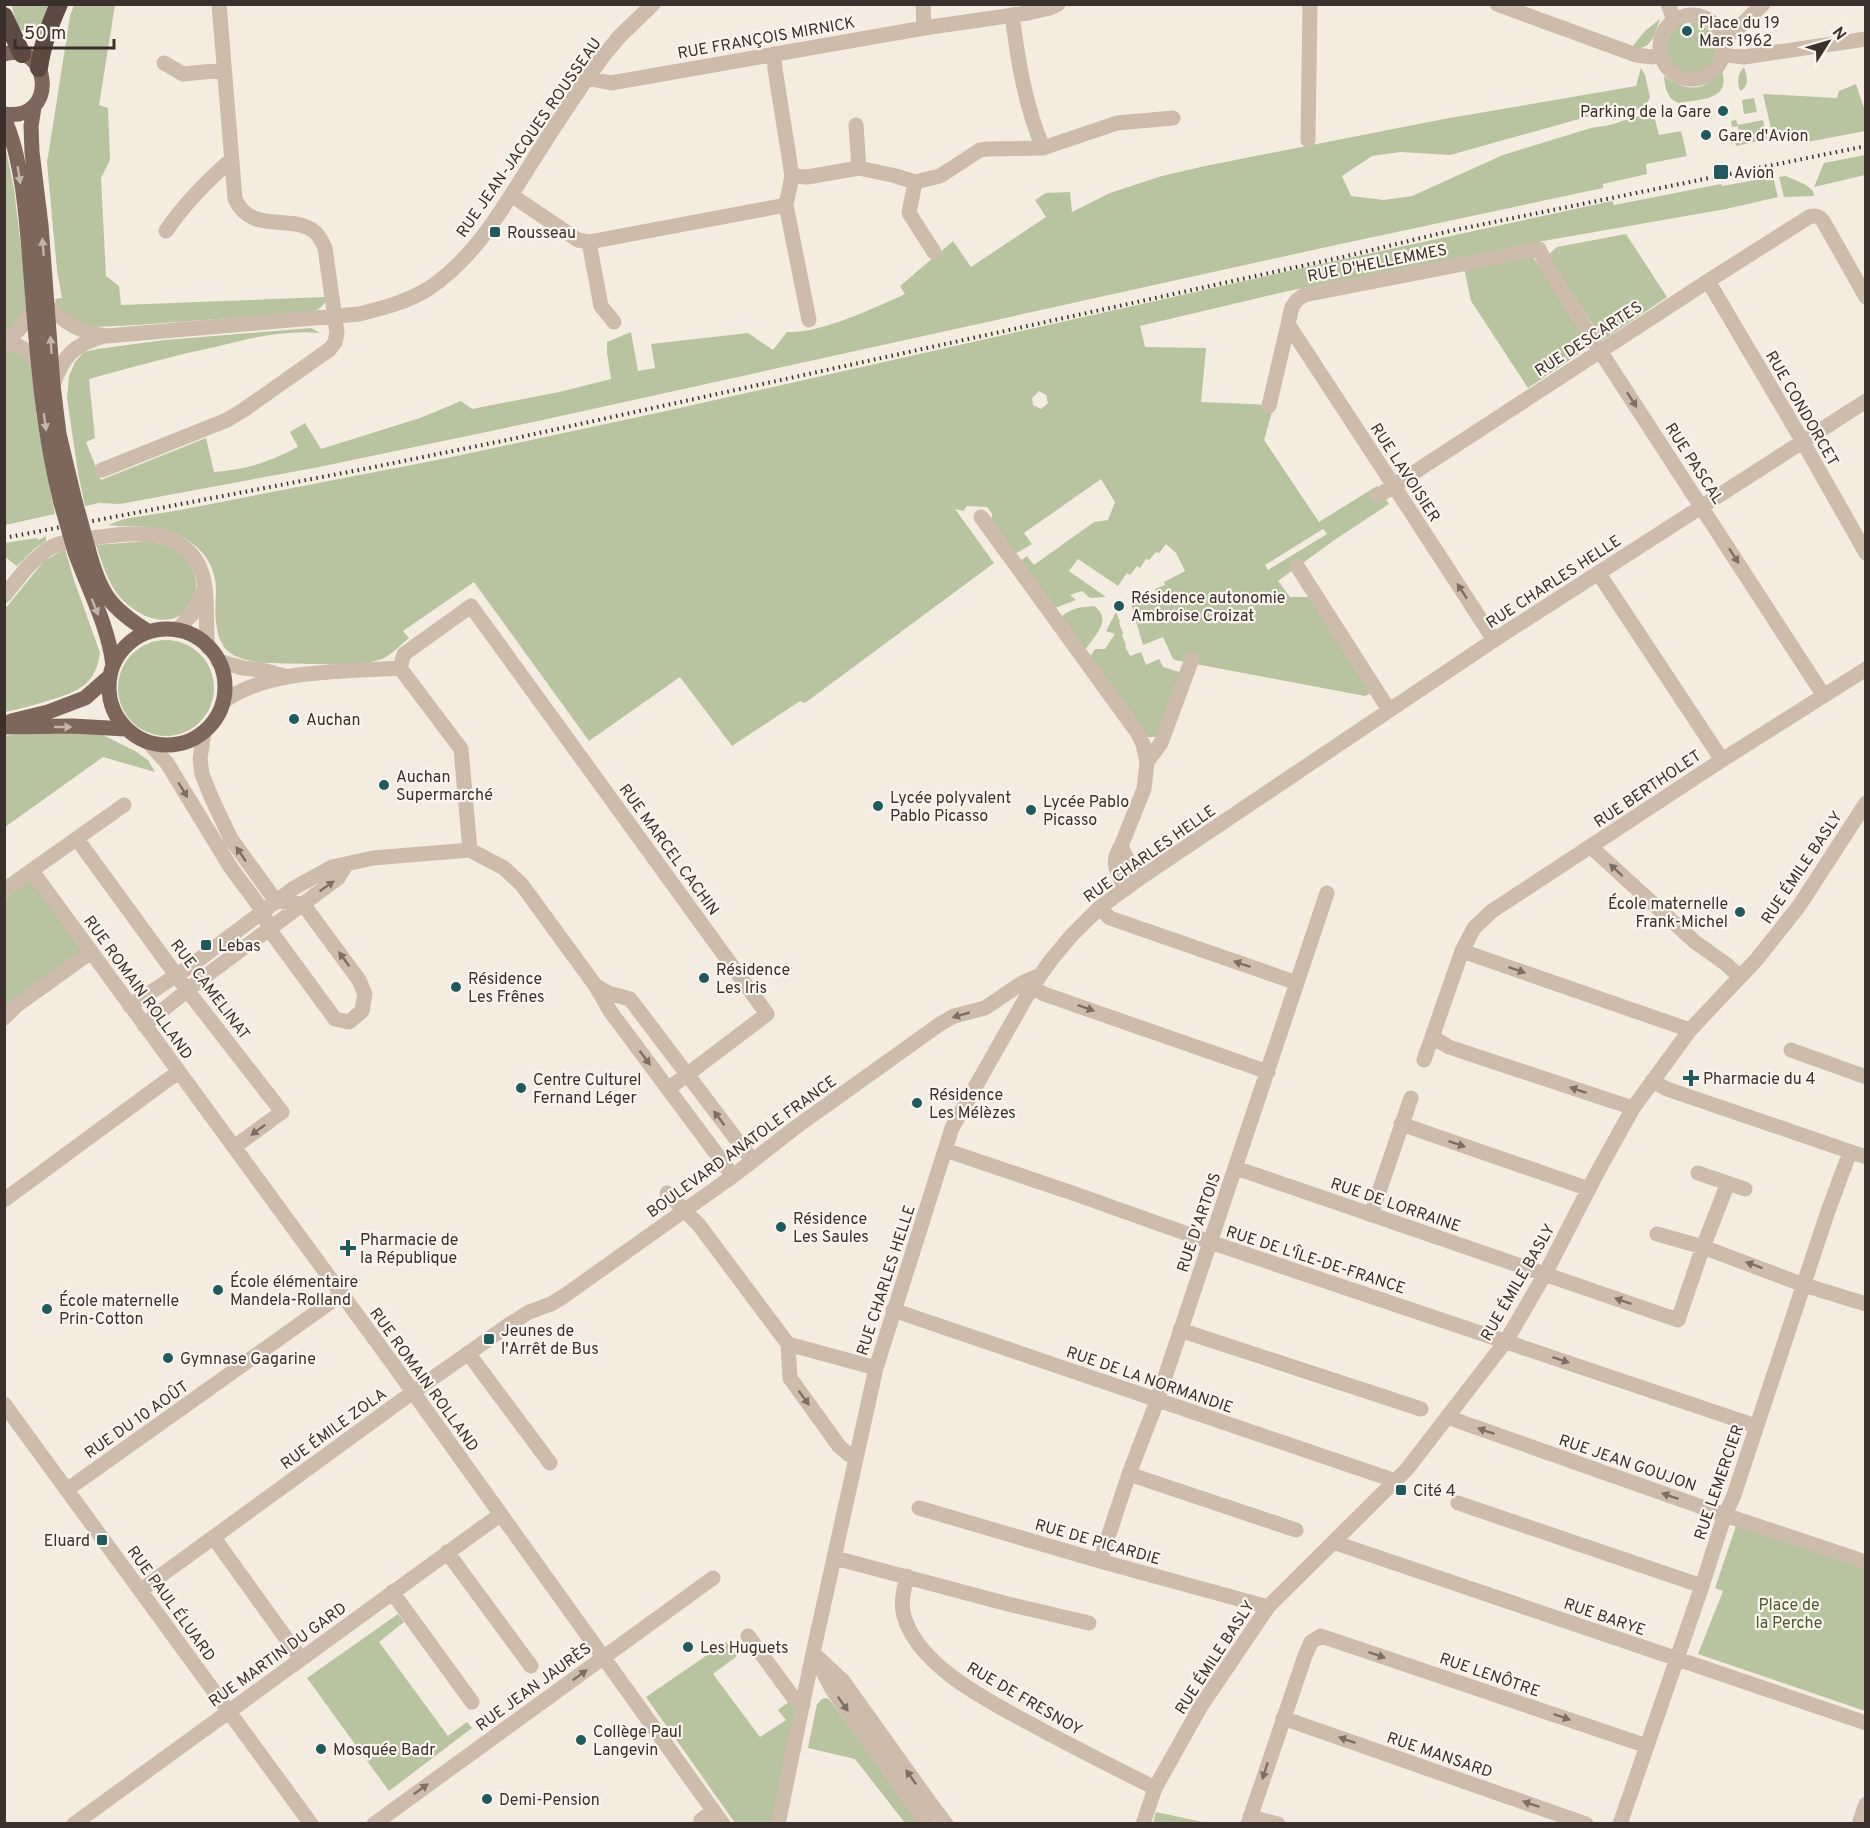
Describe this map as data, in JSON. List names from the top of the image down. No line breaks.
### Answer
{"streets":{"street":["RUE FRANÇOIS MIRNICK","RUE JEAN-JACQUES ROUSSEAU","RUE D'HELLEMMES","RUE DESCARTES","RUE CONDORCET","RUE PASCAL","RUE LAVOISIER","RUE CHARLES HELLE","RUE BERTHOLET","RUE MARCEL CACHIN","RUE ÉMILE BASLY","RUE ROMAIN ROLLAND","RUE CAMELINAT","BOULEVARD ANATOLE FRANCE","RUE DE LORRAINE","RUE D'ARTOIS","RUE DE L'ÎLE-DE-FRANCE","RUE DE LA NORMANDIE","RUE DU 10 AOÛT","RUE ÉMILE ZOLA","RUE JEAN GOUJON","RUE LEMERCIER","RUE DE PICARDIE","RUE PAUL ÉLUARD","RUE BARYE","RUE MARTIN DU GARD","RUE LENÔTRE","RUE JEAN JAURÈS","RUE DE FRESNOY","RUE MANSARD"]},"crossings":[["RUE FRANÇOIS MIRNICK","RUE JEAN-JACQUES ROUSSEAU"],["RUE D'HELLEMMES","RUE PASCAL"],["RUE D'HELLEMMES","RUE LAVOISIER"],["RUE DESCARTES","RUE CONDORCET"],["RUE DESCARTES","RUE PASCAL"],["RUE DESCARTES","RUE LAVOISIER"],["RUE CONDORCET","RUE CHARLES HELLE"],["RUE PASCAL","RUE CHARLES HELLE"],["RUE PASCAL","RUE BERTHOLET"],["RUE LAVOISIER","RUE CHARLES HELLE"],["RUE CHARLES HELLE","BOULEVARD ANATOLE FRANCE"],["RUE CHARLES HELLE","RUE DE L'ÎLE-DE-FRANCE"],["RUE CHARLES HELLE","RUE DE LA NORMANDIE"],["RUE ÉMILE BASLY","RUE DE LORRAINE"],["RUE ÉMILE BASLY","RUE DE L'ÎLE-DE-FRANCE"],["RUE ÉMILE BASLY","RUE DE LA NORMANDIE"],["RUE ÉMILE BASLY","RUE JEAN GOUJON"],["RUE ÉMILE BASLY","RUE DE PICARDIE"],["RUE ÉMILE BASLY","RUE BARYE"],["RUE ÉMILE BASLY","RUE DE FRESNOY"],["RUE ROMAIN ROLLAND","RUE CAMELINAT"],["RUE ROMAIN ROLLAND","RUE DU 10 AOÛT"],["RUE ROMAIN ROLLAND","RUE ÉMILE ZOLA"],["RUE ROMAIN ROLLAND","RUE MARTIN DU GARD"],["RUE ROMAIN ROLLAND","RUE JEAN JAURÈS"],["BOULEVARD ANATOLE FRANCE","RUE ÉMILE ZOLA"],["RUE DE LORRAINE","RUE D'ARTOIS"],["RUE D'ARTOIS","RUE DE L'ÎLE-DE-FRANCE"],["RUE D'ARTOIS","RUE DE LA NORMANDIE"],["RUE D'ARTOIS","RUE DE PICARDIE"],["RUE DE L'ÎLE-DE-FRANCE","RUE LEMERCIER"],["RUE DU 10 AOÛT","RUE PAUL ÉLUARD"],["RUE ÉMILE ZOLA","RUE PAUL ÉLUARD"],["RUE JEAN GOUJON","RUE LEMERCIER"],["RUE LEMERCIER","RUE BARYE"],["RUE LEMERCIER","RUE LENÔTRE"],["RUE PAUL ÉLUARD","RUE MARTIN DU GARD"],["RUE LENÔTRE","RUE MANSARD"]],"one_way":["BOULEVARD ANATOLE FRANCE","RUE LENÔTRE","RUE JEAN JAURÈS","RUE MANSARD"],"parks":["Place de la Perche"],"places":{"other":["Place du 19 Mars 1962","Parking de la Gare","Gare d'Avion","Résidence autonomie Ambroise Croizat","Auchan","Auchan Supermarché","Lycée polyvalent Pablo Picasso","Lycée Pablo Picasso","École maternelle Frank-Michel","Résidence Les Iris","Résidence Les Frênes","Centre Culturel Fernand Léger","Résidence Les Mélèzes","Résidence Les Saules","École élémentaire Mandela-Rolland","École maternelle Prin-Cotton","Gymnase Gagarine","Les Huguets","Collège Paul Langevin","Mosquée Badr","Demi-Pension"],"transit":["Avion","Rousseau","Lebas","Jeunes de l'Arrêt de Bus","Cité 4","Eluard"],"health":["Pharmacie du 4","Pharmacie de la République"]},"scale_bar":"50 m","north":"top right"}
